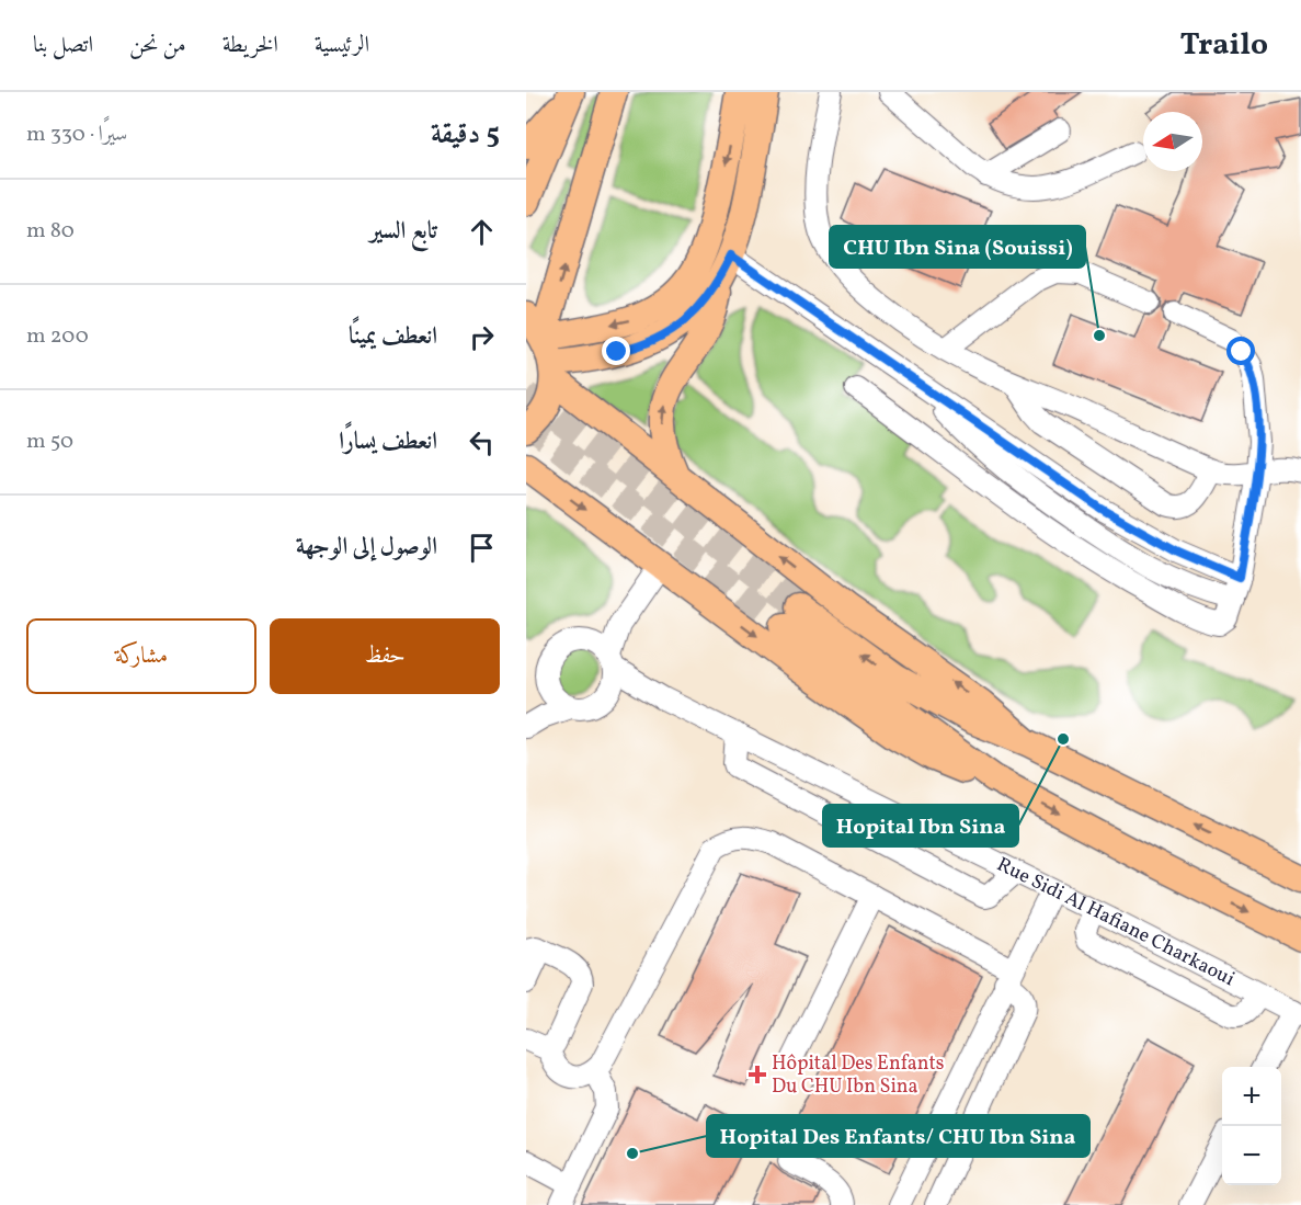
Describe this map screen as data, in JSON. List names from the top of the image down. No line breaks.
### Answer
{"streets":{"street":["Rue Sidi Al Hafiane Charkaoui"]},"places":{"other":["CHU Ibn Sina (Souissi)","Hopital Ibn Sina","Hopital Des Enfants/ CHU Ibn Sina"],"health":["Hôpital Des Enfants Du CHU Ibn Sina"]},"north":"left","page":{"header":"Trailo","nav":["الرئيسية","الخريطة","من نحن","اتصل بنا"],"heading":["5 دقيقة","سيرًا · 330 m"],"list":[["تابع السير","80 m"],["انعطف يمينًا","200 m"],["انعطف يسارًا","50 m"],"الوصول إلى الوجهة"],"buttons":["حفظ","مشاركة"],"map_buttons":["+","−"]}}
